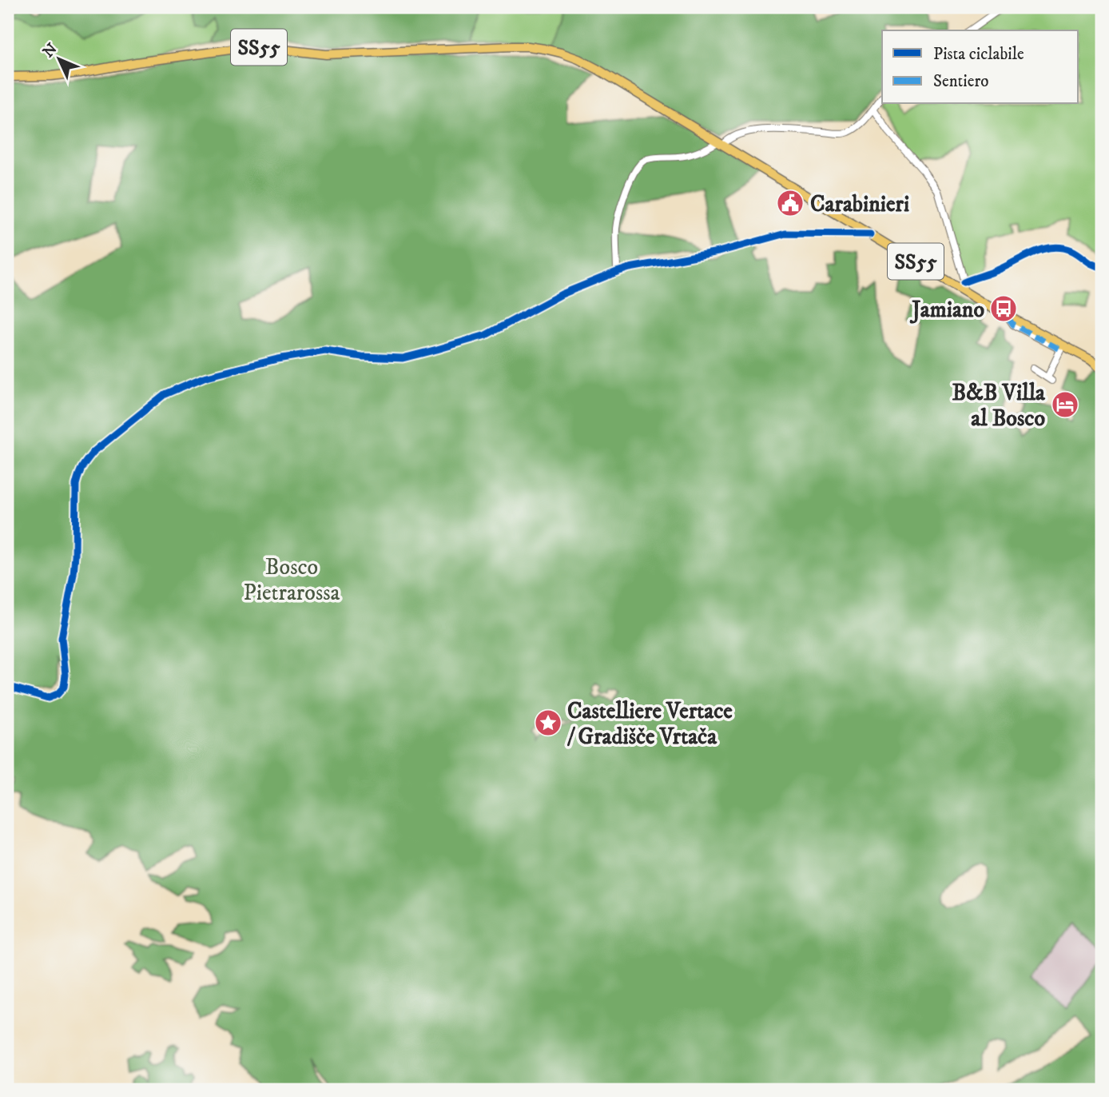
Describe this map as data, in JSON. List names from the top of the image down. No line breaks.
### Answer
{"streets":{"main road":["SS55"]},"parks":["Bosco Pietrarossa"],"places":{"public building":["Carabinieri"],"bus stop":["Jamiano"],"hotel":["B&B Villa al Bosco"],"place":["Castelliere Vertace / Gradišče Vrtača"]},"legend":["Pista ciclabile","Sentiero"],"north":"top left"}
